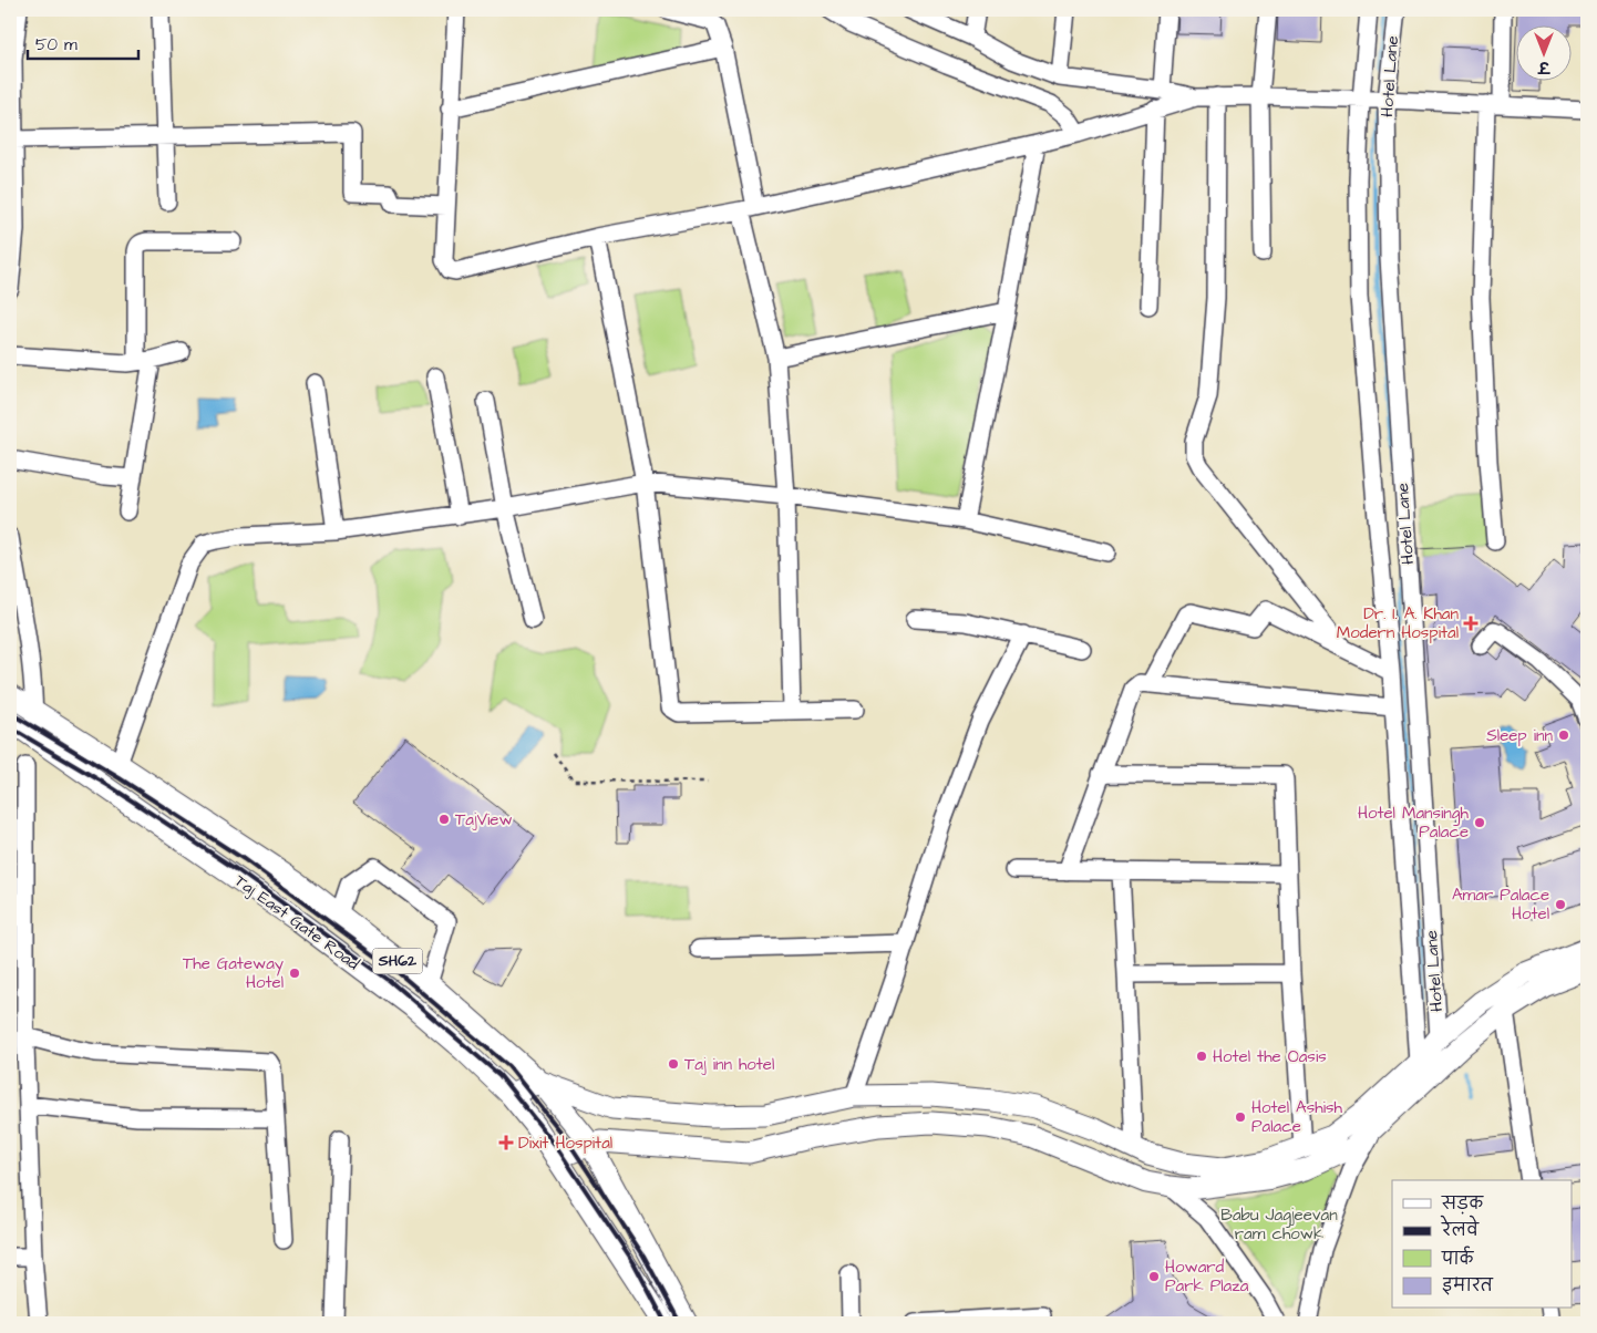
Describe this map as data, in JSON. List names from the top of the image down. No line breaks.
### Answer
{"streets":{"main road":["Taj East Gate Road","SH62"],"street":["Hotel Lane"]},"parks":["Babu Jagjeevan ram chowk"],"places":{"health":["Dr. I. A. Khan Modern Hospital","Dixit Hospital"],"other":["Sleep inn","TajView","Hotel Mansingh Palace","Amar Palace Hotel","The Gateway Hotel","Hotel the Oasis","Taj inn hotel","Hotel Ashish Palace","Howard Park Plaza"]},"legend":["सड़क","रेलवे","पार्क","इमारत"],"scale_bar":"50 m","north":"bottom"}
